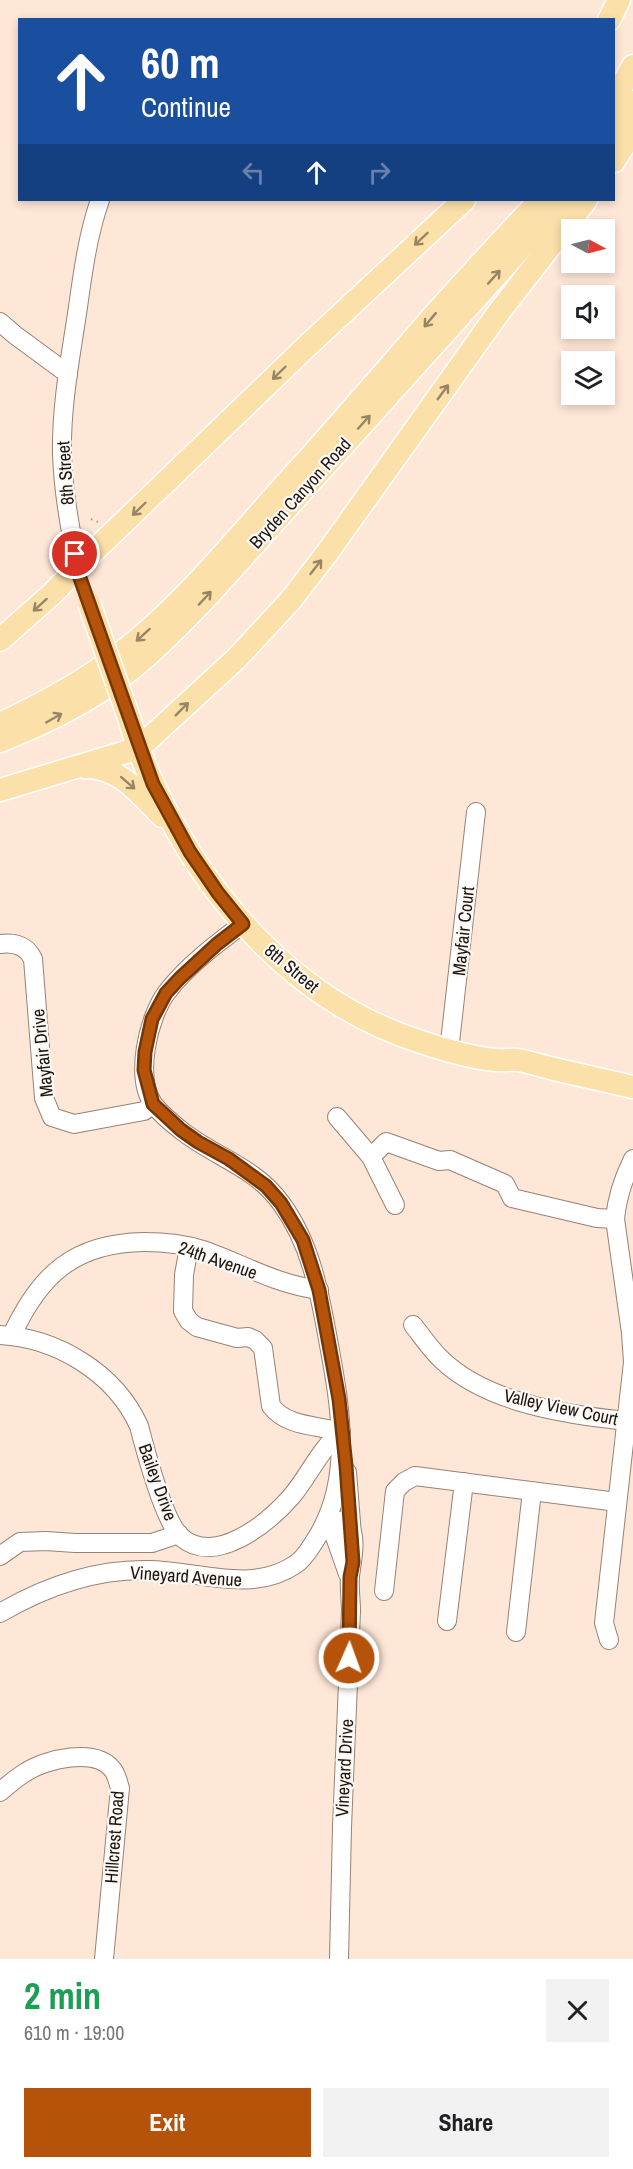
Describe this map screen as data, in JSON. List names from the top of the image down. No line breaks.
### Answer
{"streets":{"main road":["8th Street","Bryden Canyon Road"],"street":["Mayfair Court","Mayfair Drive","24th Avenue","Valley View Court","Bailey Drive","Vineyard Avenue","Vineyard Drive","Hillcrest Road"]},"crossings":[["8th Street","Mayfair Court"],["24th Avenue","Bailey Drive"],["Bailey Drive","Vineyard Drive"],["Vineyard Avenue","Vineyard Drive"]],"north":"right","page":{"turn":["60 m","Continue"],"heading":["2 min","610 m · 19:00"],"buttons":["Exit","Share"]}}
